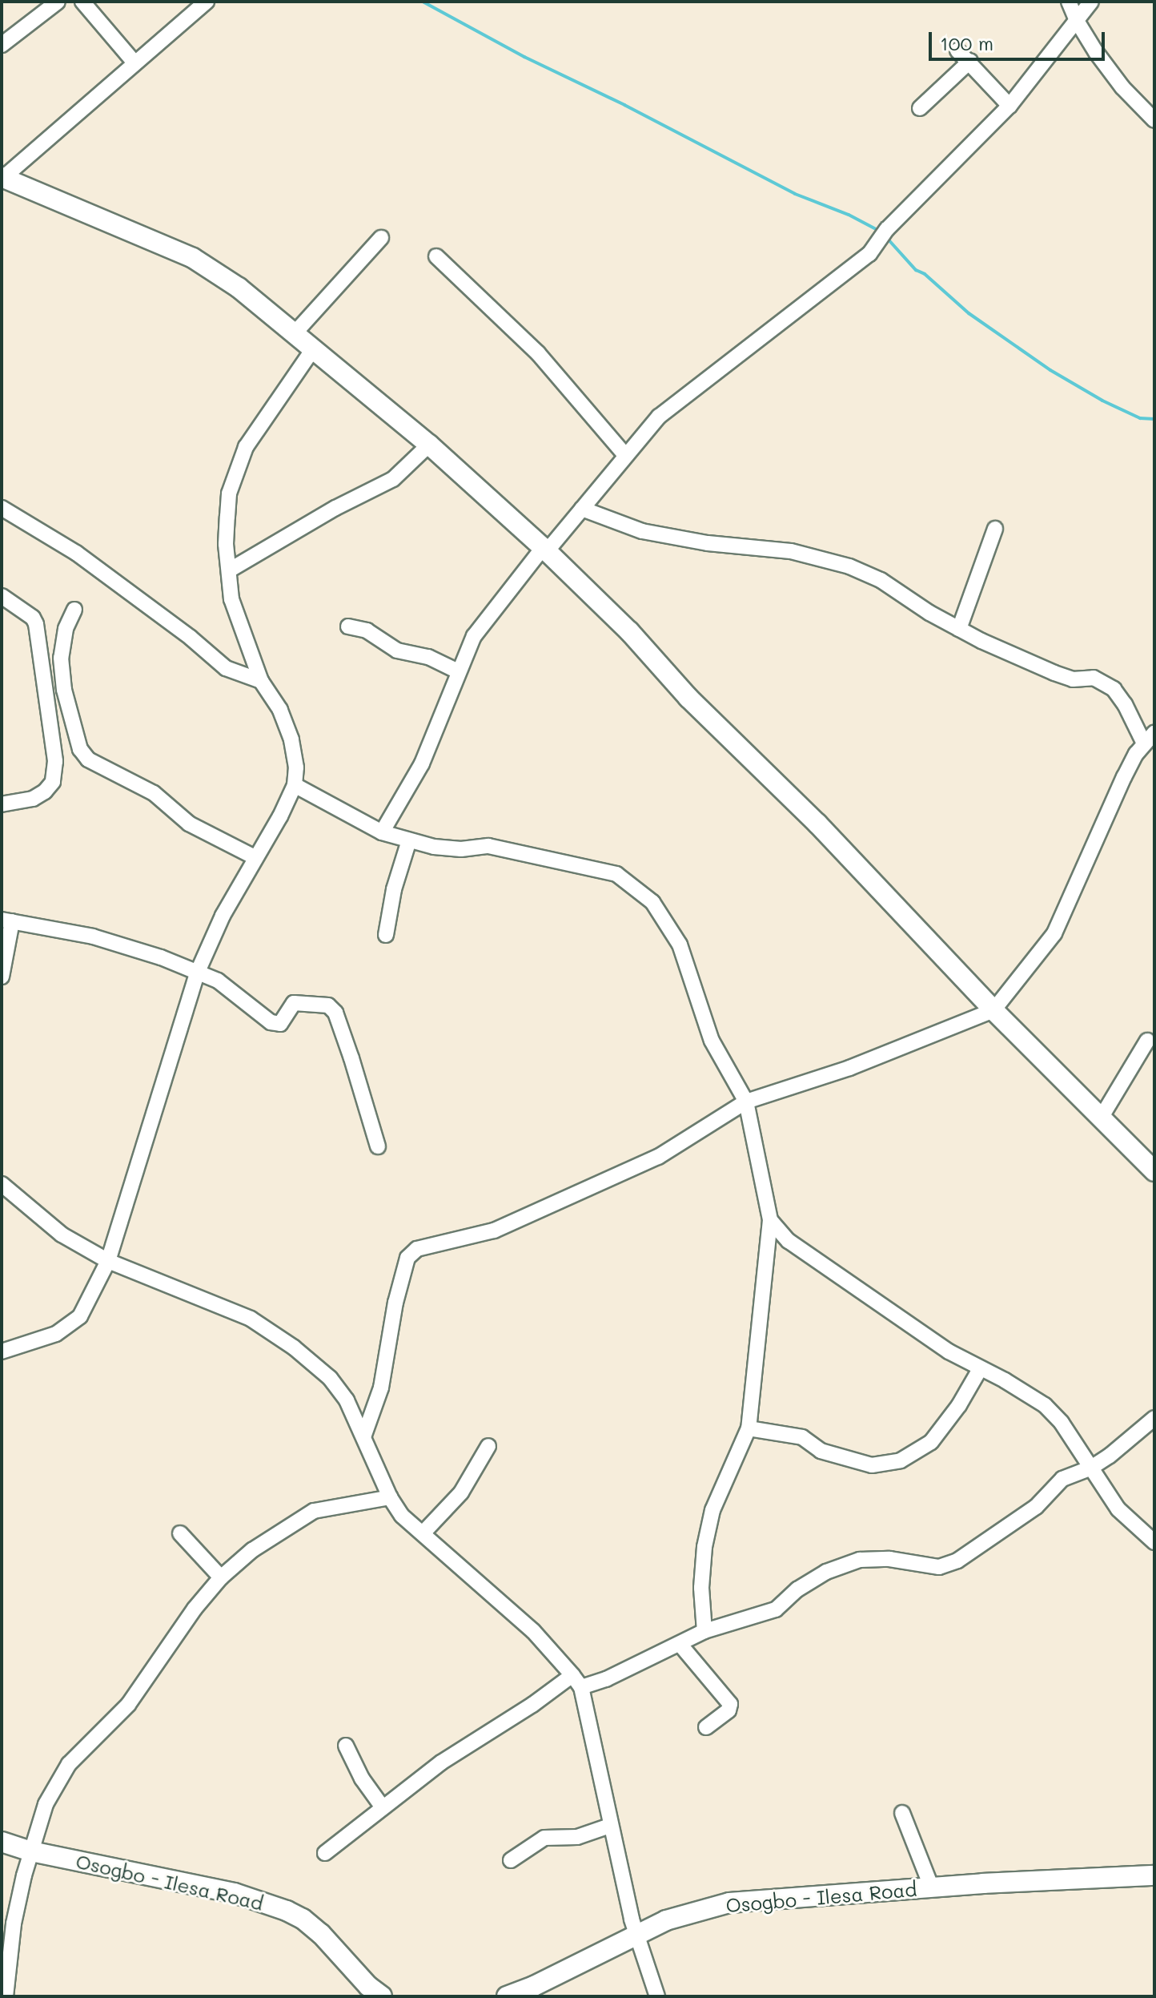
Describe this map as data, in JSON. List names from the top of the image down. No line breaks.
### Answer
{"streets":{"main road":["Osogbo - Ilesa Road"]},"scale_bar":"100 m"}
